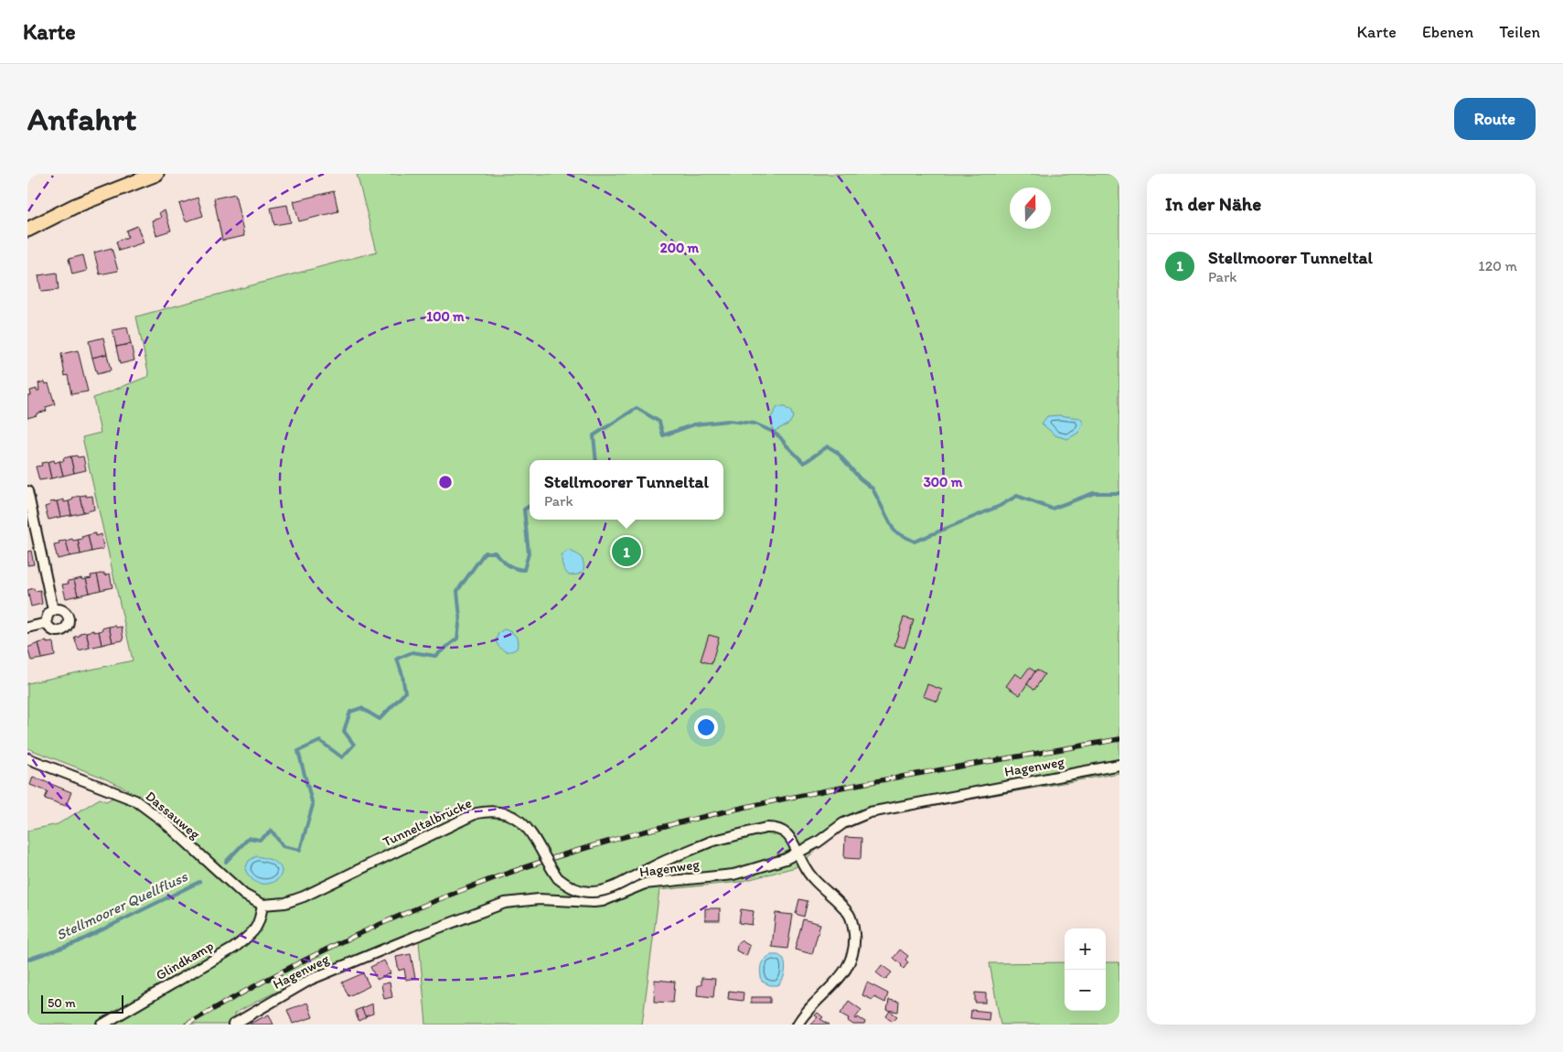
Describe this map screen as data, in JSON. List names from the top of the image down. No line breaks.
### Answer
{"streets":{"street":["Hagenweg","Dassauweg","Tunneltalbrücke","Glindkamp"]},"crossings":[["Hagenweg","Tunneltalbrücke"],["Dassauweg","Tunneltalbrücke"],["Dassauweg","Glindkamp"],["Tunneltalbrücke","Glindkamp"]],"water":["Stellmoorer Quellfluss"],"scale_bar":"50 m","north":"top","page":{"header":"Karte","nav":["Karte","Ebenen","Teilen"],"buttons":"Route","title":"Anfahrt","heading":"In der Nähe","list":[{"mark":"1","name":"Stellmoorer Tunneltal","note":"Park","value":"120 m"}],"popup":["Stellmoorer Tunneltal","Park"],"pins":"1","map_buttons":["+","−"],"scale":"50 m"},"rings":["200 m","100 m","300 m"]}
